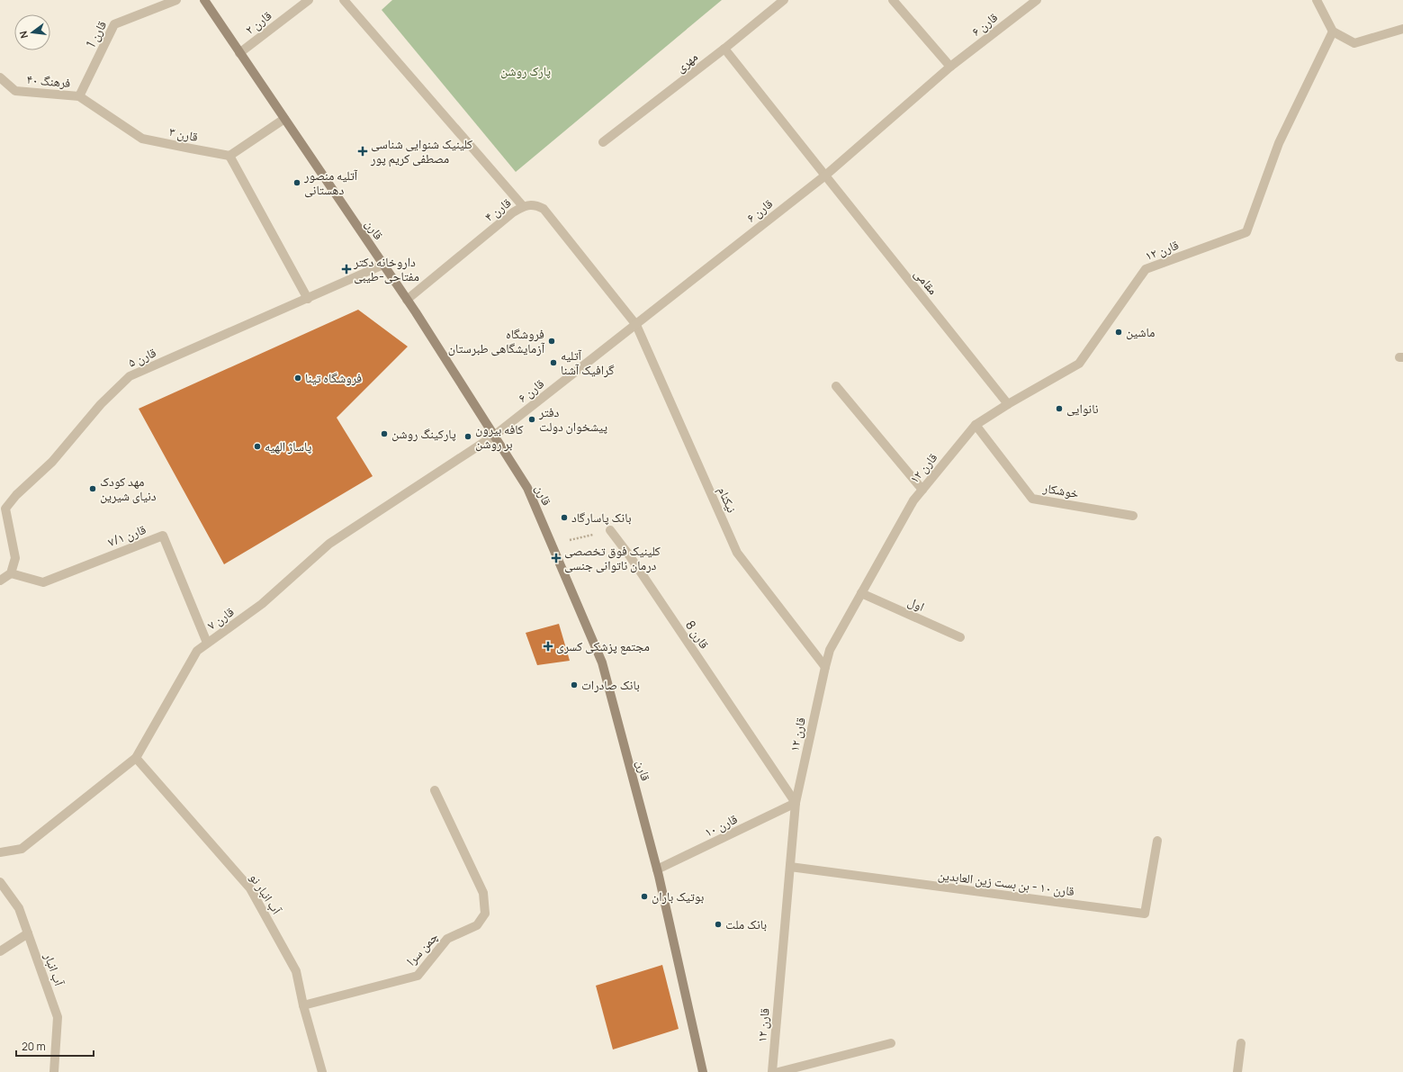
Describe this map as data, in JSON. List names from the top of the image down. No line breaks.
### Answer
{"streets":{"main road":["قارن"],"street":["قارن ٢","قارن ۶","قارن 1","مهری","فرهنگ ۴۰","قارن ٣","قارن ۴","قارن ۱۲","مقامی","قارن ۵","خوشکار","نیکنام","قارن ۷/۱","اول","قارن ٧","قارن 8","قارن ١٠","قارن ۱۰ - بن بست زین العابدین","آب انبار نو","چمن سرا","آب انبار"]},"crossings":[["قارن ٢","قارن"],["قارن ۶","قارن ۴"],["قارن ۶","قارن"],["قارن ۶","مقامی"],["قارن ۶","نیکنام"],["قارن ۶","قارن ٧"],["قارن 1","فرهنگ ۴۰"],["قارن 1","قارن ٣"],["مهری","مقامی"],["فرهنگ ۴۰","قارن ٣"],["قارن ۴","قارن"],["قارن ۴","نیکنام"],["قارن","قارن ۵"],["قارن","قارن ٧"],["قارن","قارن ١٠"],["قارن ۱۲","مقامی"],["قارن ۱۲","خوشکار"],["قارن ۱۲","نیکنام"],["قارن ۱۲","اول"],["قارن ۱۲","قارن 8"],["قارن ۱۲","قارن ١٠"],["قارن ۱۲","قارن ۱۰ - بن بست زین العابدین"],["قارن ۵","قارن ۷/۱"],["قارن ۷/۱","قارن ٧"],["قارن ٧","آب انبار نو"],["قارن 8","قارن ١٠"],["آب انبار نو","چمن سرا"]],"parks":["پارک روشن"],"places":{"health":["کلینیک شنوایی شناسی مصطفی کریم پور","داروخانه دکتر مفتاحی-طیبی","کلینیک فوق تخصصی درمان ناتوانی جنسی","مجتمع پزشکی کسری"],"other":["آتلیه منصور دهستانی","ماشین","فروشگاه آزمایشگاهی طبرستان","آتلیه گرافیک آشنا","فروشگاه تینا","نانوایی","دفتر پیشخوان دولت","پارکینگ روشن","کافه بیرون بر روشن","پاساژ الهیه","مهد کودک دنیای شیرین","بانک پاسارگاد","بانک صادرات","بوتیک باران","بانک ملت"]},"scale_bar":"20 m","north":"left"}
